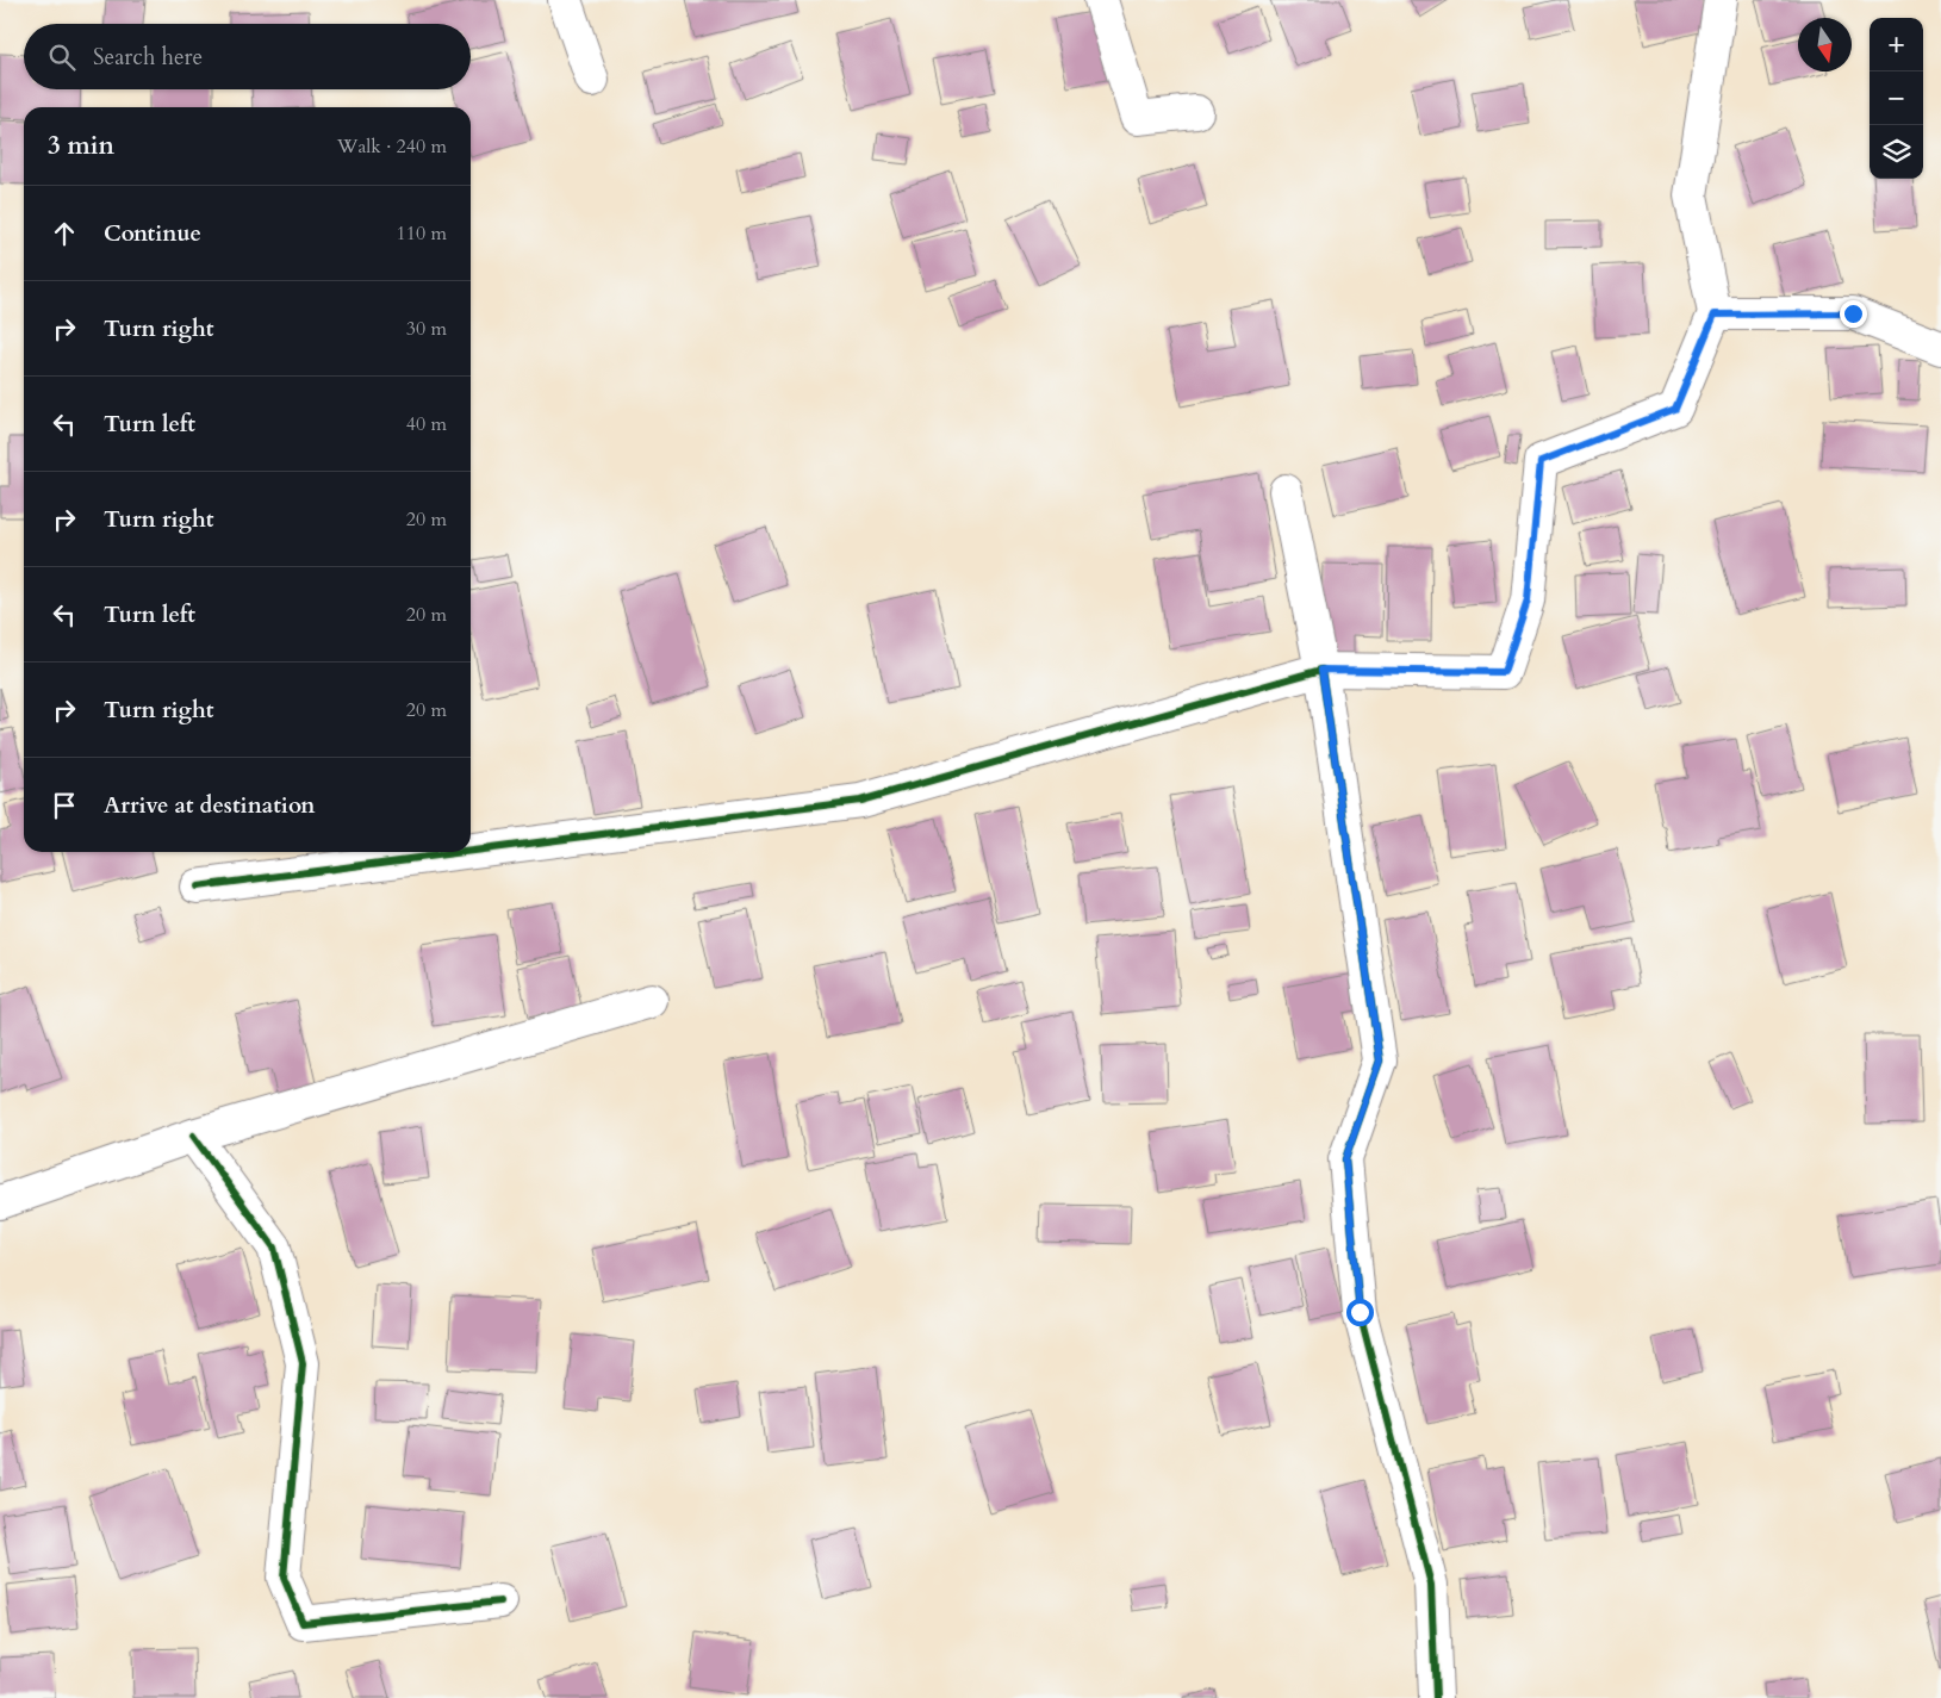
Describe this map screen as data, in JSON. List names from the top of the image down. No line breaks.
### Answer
{"north":"bottom","page":{"map_buttons":["+","−"],"search":"Search here","heading":["3 min","Walk · 240 m"],"list":[["Continue","110 m"],["Turn right","30 m"],["Turn left","40 m"],["Turn right","20 m"],["Turn left","20 m"],["Turn right","20 m"],"Arrive at destination"]}}
